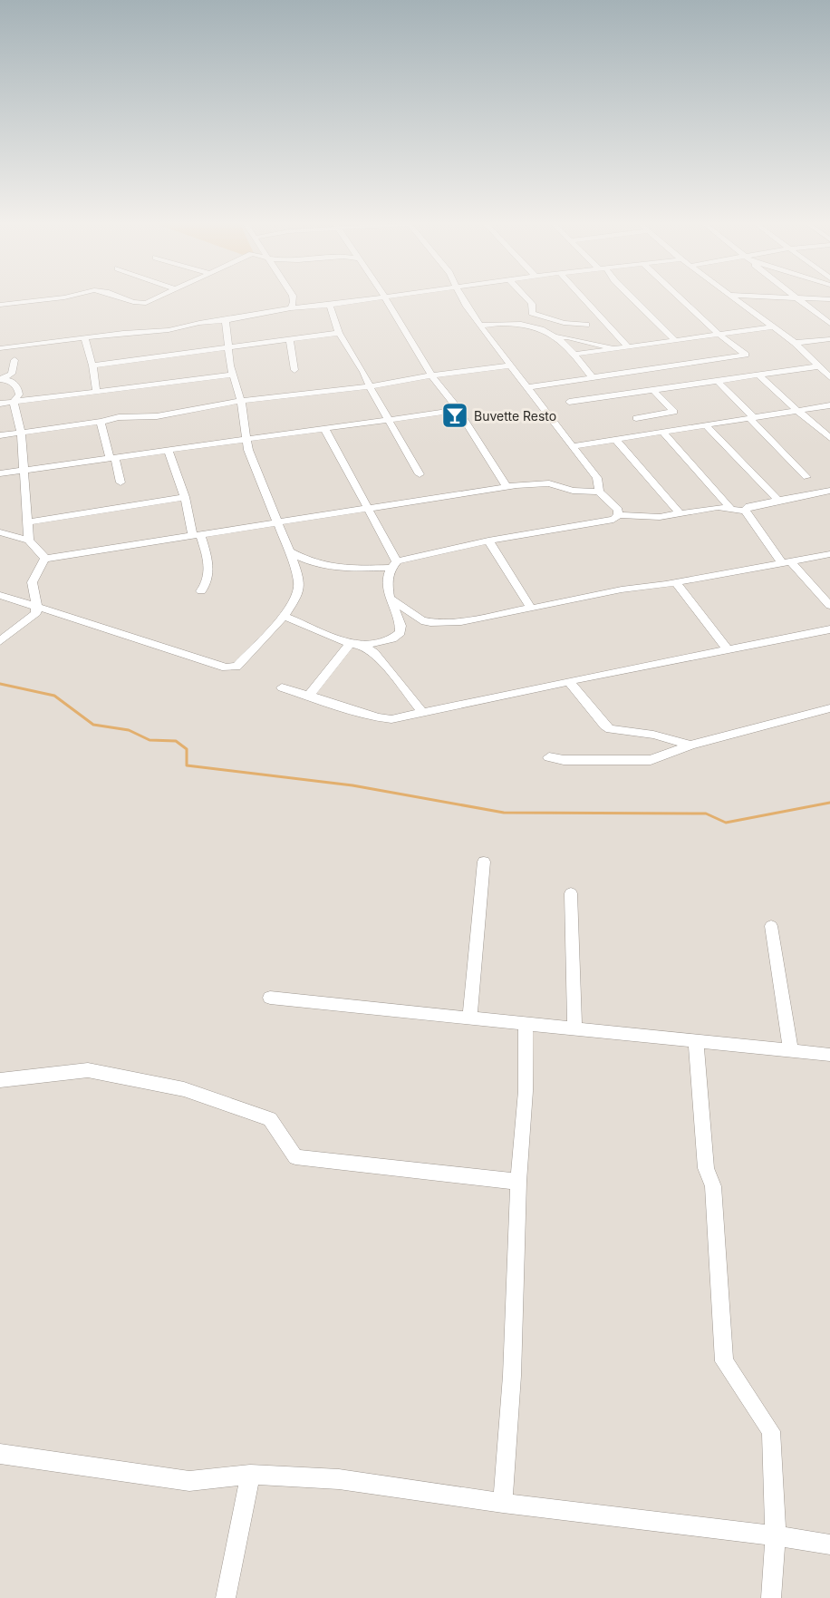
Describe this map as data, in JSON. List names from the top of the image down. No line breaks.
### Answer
{"places":{"bar":["Buvette Resto"]}}
